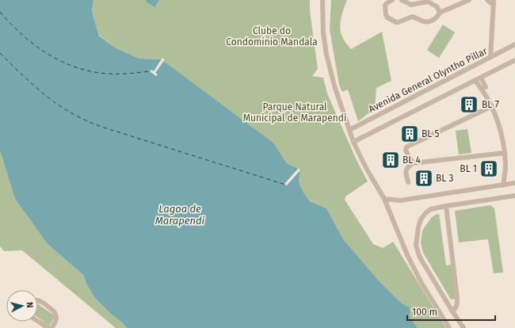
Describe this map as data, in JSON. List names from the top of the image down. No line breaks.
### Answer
{"streets":{"street":["Avenida General Olyntho Pillar"]},"water":["Lagoa de Marapendi"],"parks":["Clube do Condomínio Mandala","Parque Natural Municipal de Marapendi"],"places":{"building":["BL 7","BL 5","BL 4","BL 1","BL 3"]},"scale_bar":"100 m","north":"right"}
